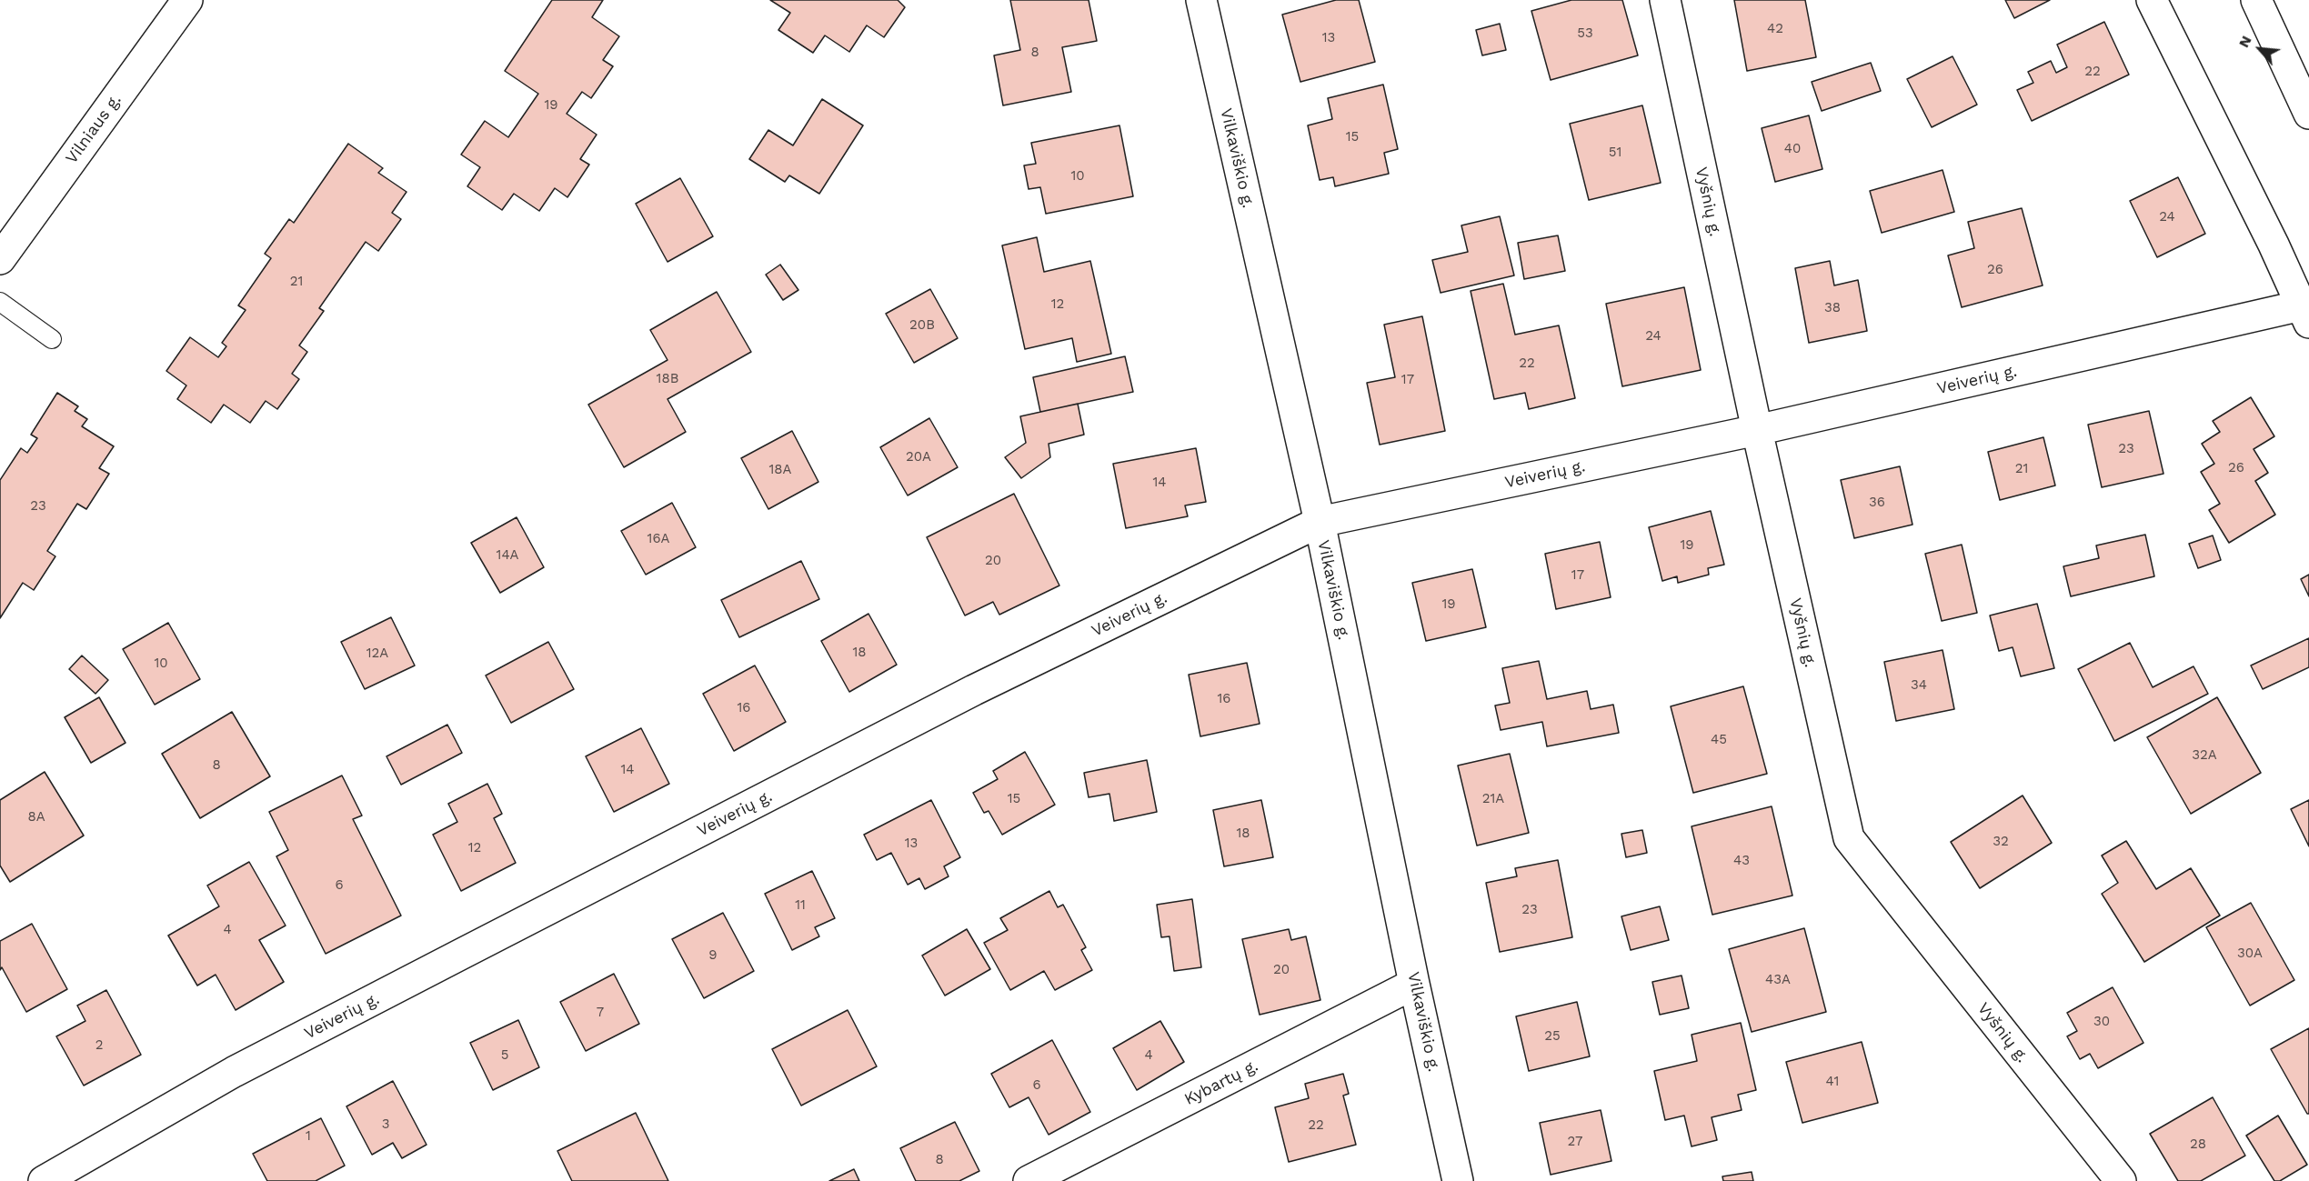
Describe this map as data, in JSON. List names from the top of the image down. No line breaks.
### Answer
{"streets":{"main road":["Vilniaus g.","Vilkaviškio g.","Vyšnių g.","Veiverių g.","Kybartų g."]},"crossings":[["Vilkaviškio g.","Veiverių g."],["Vilkaviškio g.","Kybartų g."],["Vyšnių g.","Veiverių g."]],"house_numbers":["42","53","13","8","22","19","15","40","51","10","24","26","21","12","38","20B","24","22","18B","17","23","20A","26","21","18A","14","36","23","16A","19","14A","20","17","19","18","12A","10","34","16","16","45","32A","8","14","15","21A","8A","18","32","13","12","43","6","11","23","4","30A","9","20","43A","7","30","25","2","5","4","41","6","3","22","1","27","28","8"],"north":"top left"}
